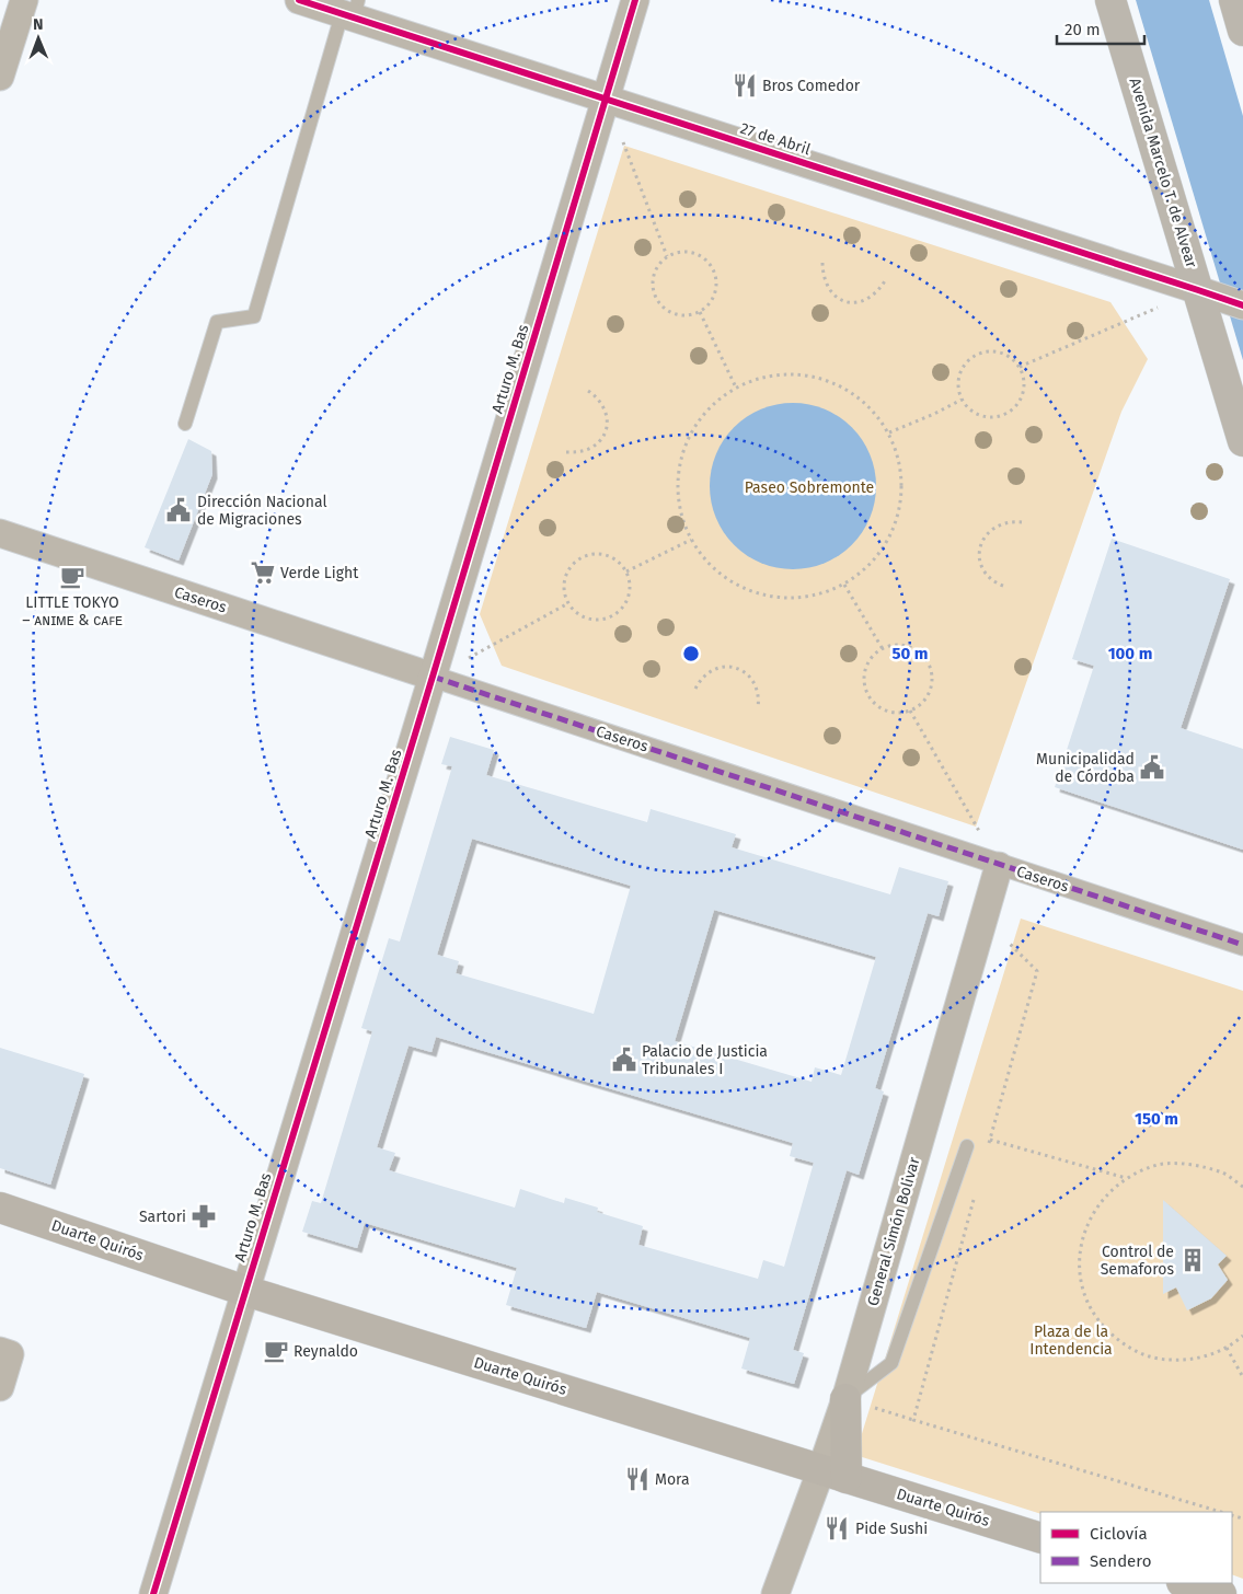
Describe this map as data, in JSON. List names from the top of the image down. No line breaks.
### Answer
{"streets":{"main road":["Avenida Marcelo T. de Alvear","Duarte Quirós"],"street":["27 de Abril","Arturo M. Bas","Caseros","General Simón Bolivar"]},"crossings":[["27 de Abril","Avenida Marcelo T. de Alvear"],["27 de Abril","Arturo M. Bas"],["Arturo M. Bas","Caseros"],["Arturo M. Bas","Duarte Quirós"],["Caseros","General Simón Bolivar"]],"parks":["Paseo Sobremonte","Plaza de la Intendencia"],"places":{"restaurant":["Bros Comedor","Mora","Pide Sushi"],"public building":["Dirección Nacional de Migraciones","Municipalidad de Córdoba","Palacio de Justicia Tribunales I"],"supermarket":["Verde Light"],"cafe":["LITTLE TOKYO – ᴀɴɪᴍᴇ & ᴄᴀꜰᴇ","Reynaldo"],"pharmacy":["Sartori"],"building":["Control de Semaforos"]},"legend":["Ciclovía","Sendero"],"scale_bar":"20 m","north":"top","rings":["50 m","100 m","150 m"]}
